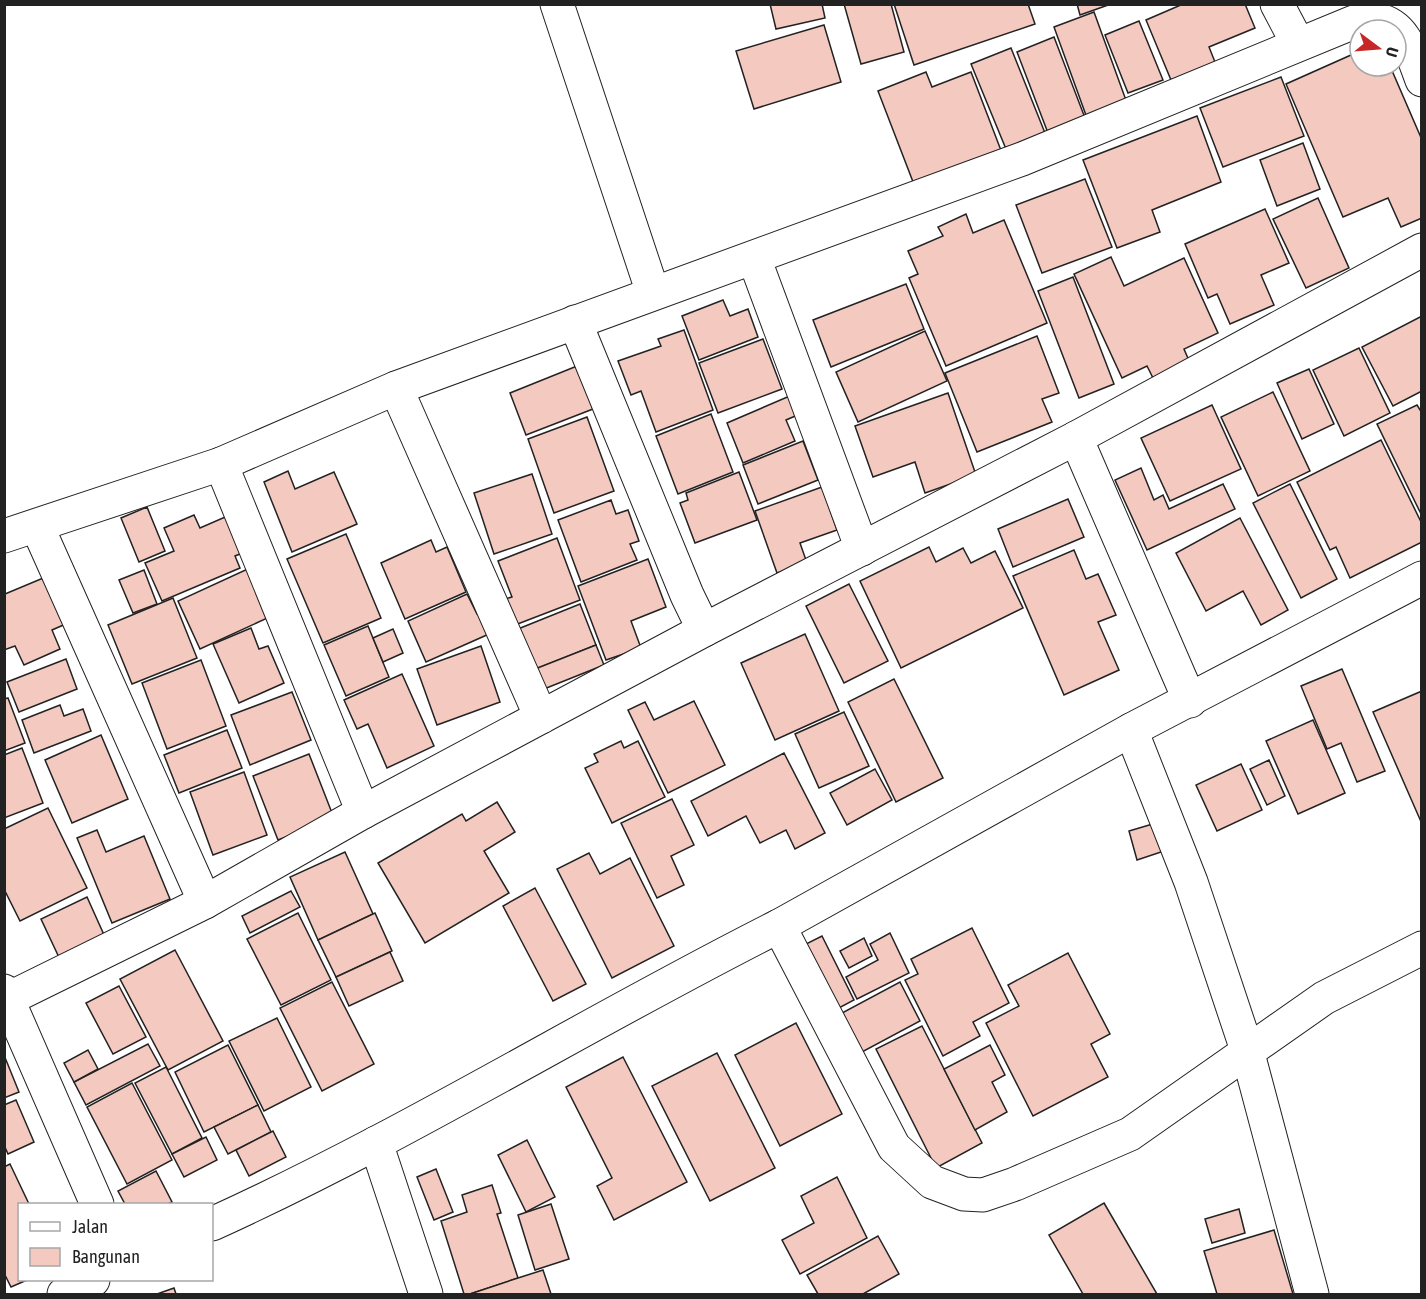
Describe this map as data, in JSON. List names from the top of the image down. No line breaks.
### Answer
{"legend":["Jalan","Bangunan"],"north":"right"}
